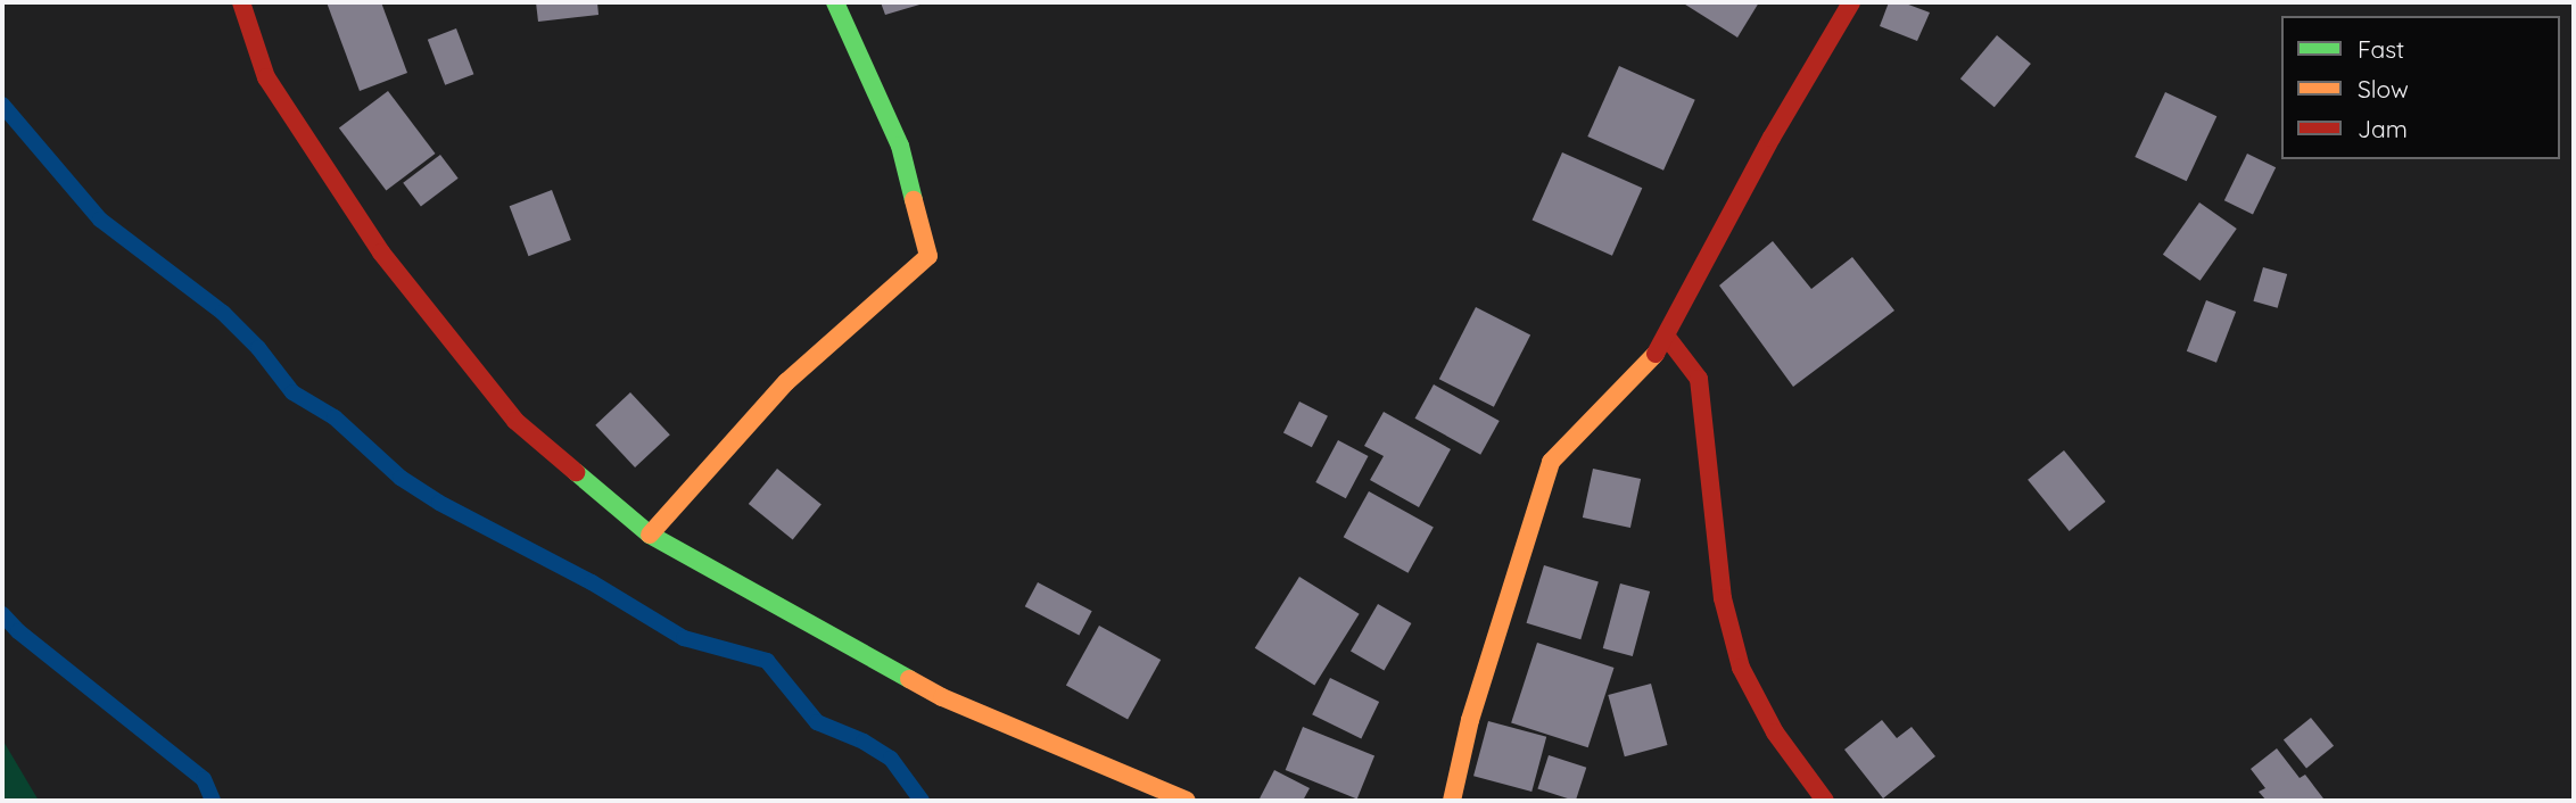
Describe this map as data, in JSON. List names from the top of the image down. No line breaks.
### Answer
{"legend":["Fast","Slow","Jam"]}
